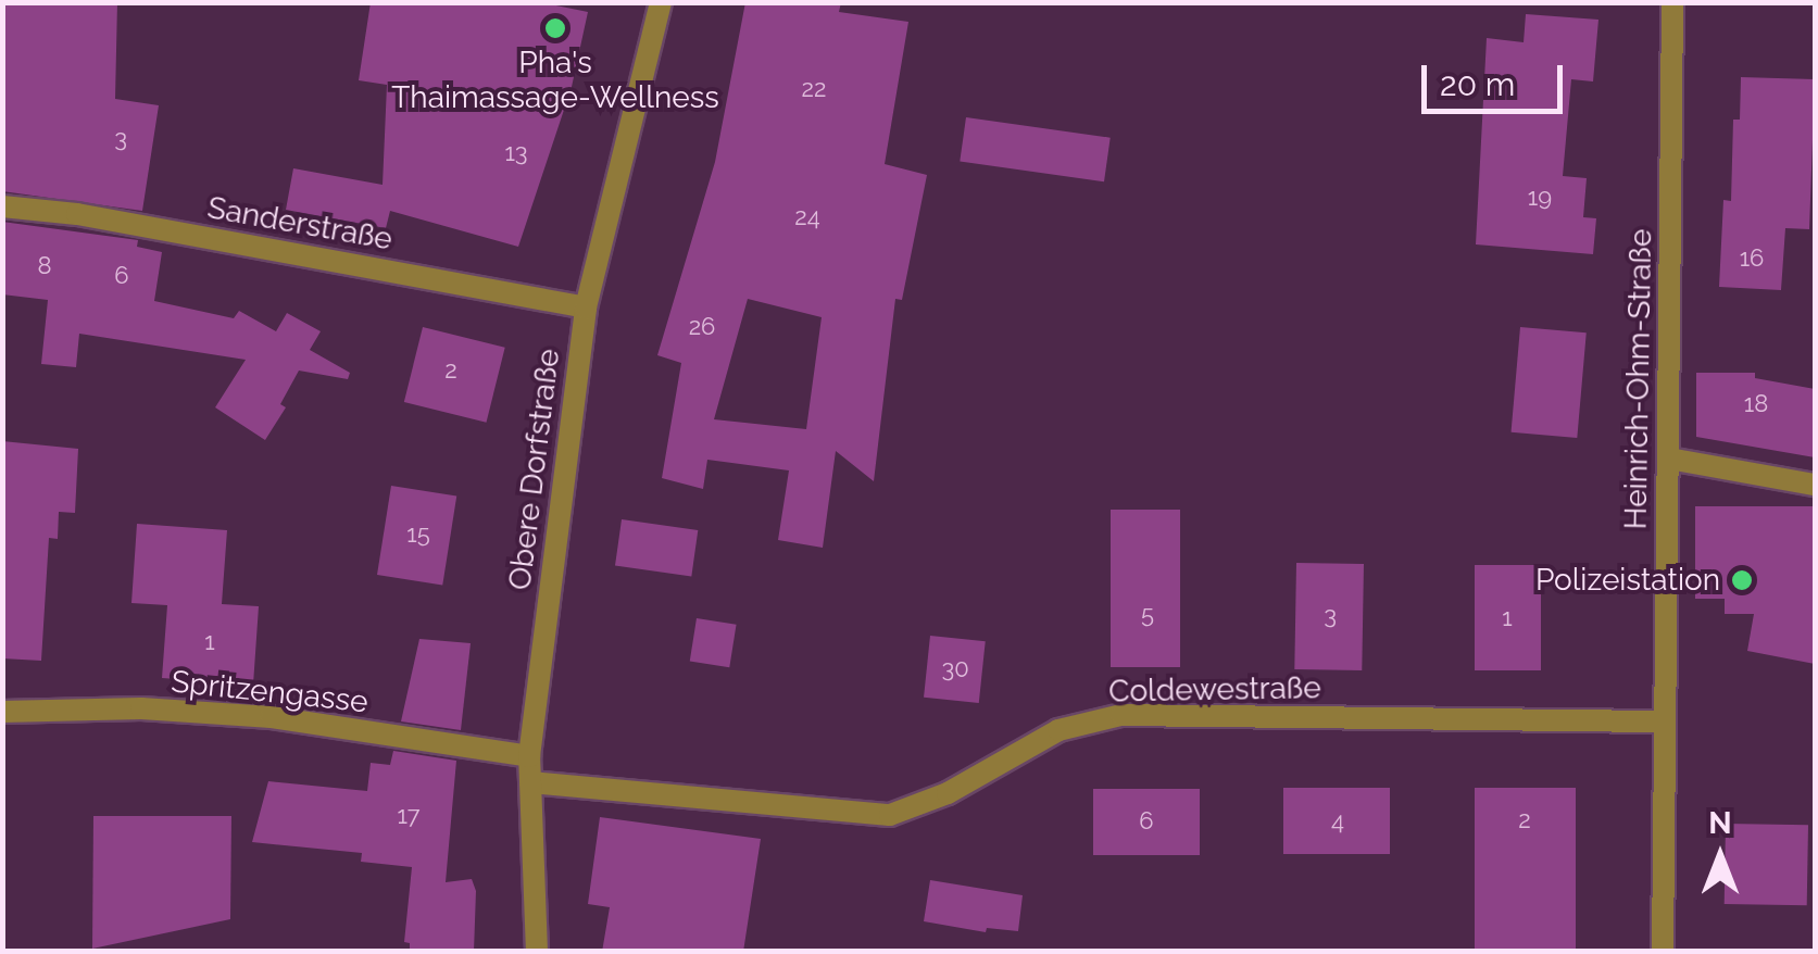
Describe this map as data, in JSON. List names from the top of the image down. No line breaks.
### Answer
{"streets":{"street":["Sanderstraße","Heinrich-Ohm-Straße","Obere Dorfstraße","Coldewestraße","Spritzengasse"]},"crossings":[["Sanderstraße","Obere Dorfstraße"],["Heinrich-Ohm-Straße","Coldewestraße"],["Obere Dorfstraße","Coldewestraße"],["Obere Dorfstraße","Spritzengasse"]],"places":["Pha's Thaimassage-Wellness","Polizeistation"],"house_numbers":["22","3","13","19","24","16","8","6","26","2","18","15","5","3","1","1","30","17","2","6","4"],"scale_bar":"20 m","north":"top"}
